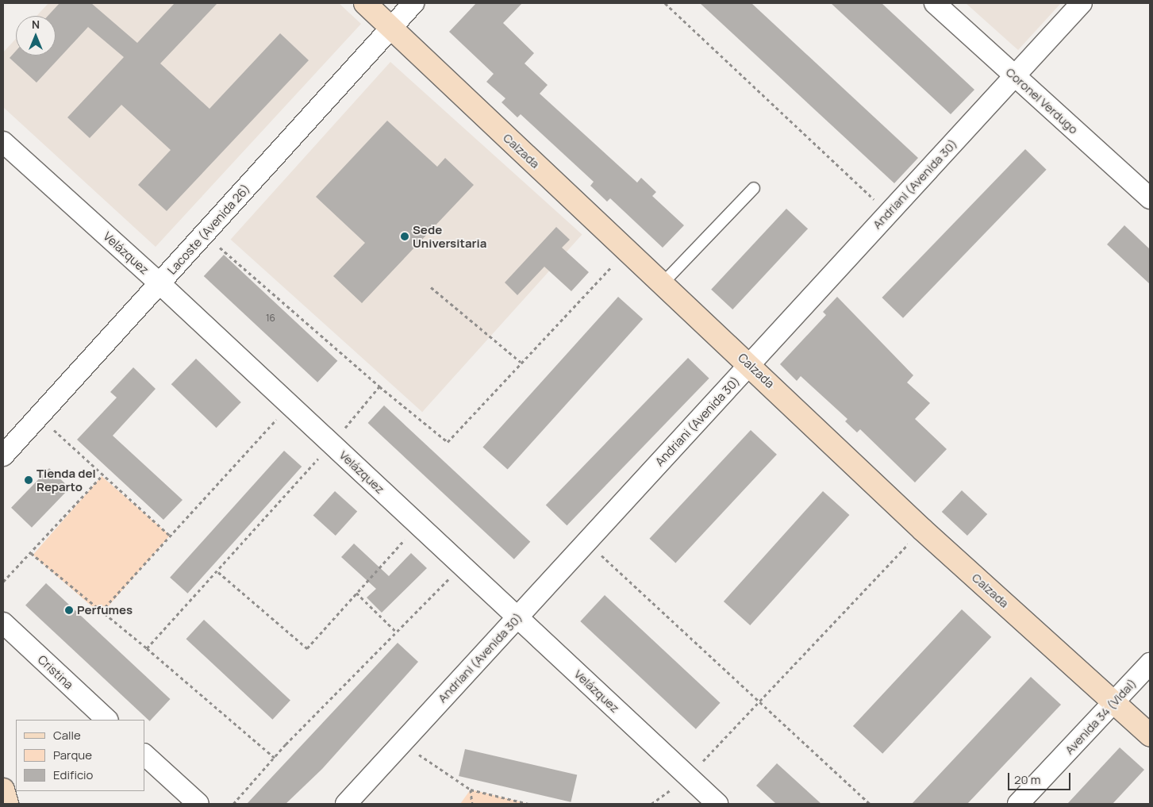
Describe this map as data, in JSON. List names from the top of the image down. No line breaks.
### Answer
{"streets":{"street":["Coronel Verdugo","Calzada","Andriani (Avenida 30)","Lacoste (Avenida 26)","Velázquez","Cristina","Avenida 34 (Vidal)"]},"crossings":[["Coronel Verdugo","Andriani (Avenida 30)"],["Calzada","Andriani (Avenida 30)"],["Calzada","Lacoste (Avenida 26)"],["Calzada","Avenida 34 (Vidal)"],["Andriani (Avenida 30)","Velázquez"],["Lacoste (Avenida 26)","Velázquez"]],"places":["Sede Universitaria","Tienda del Reparto","Perfumes"],"house_numbers":["16"],"legend":["Calle","Parque","Edificio"],"scale_bar":"20 m","north":"top"}
